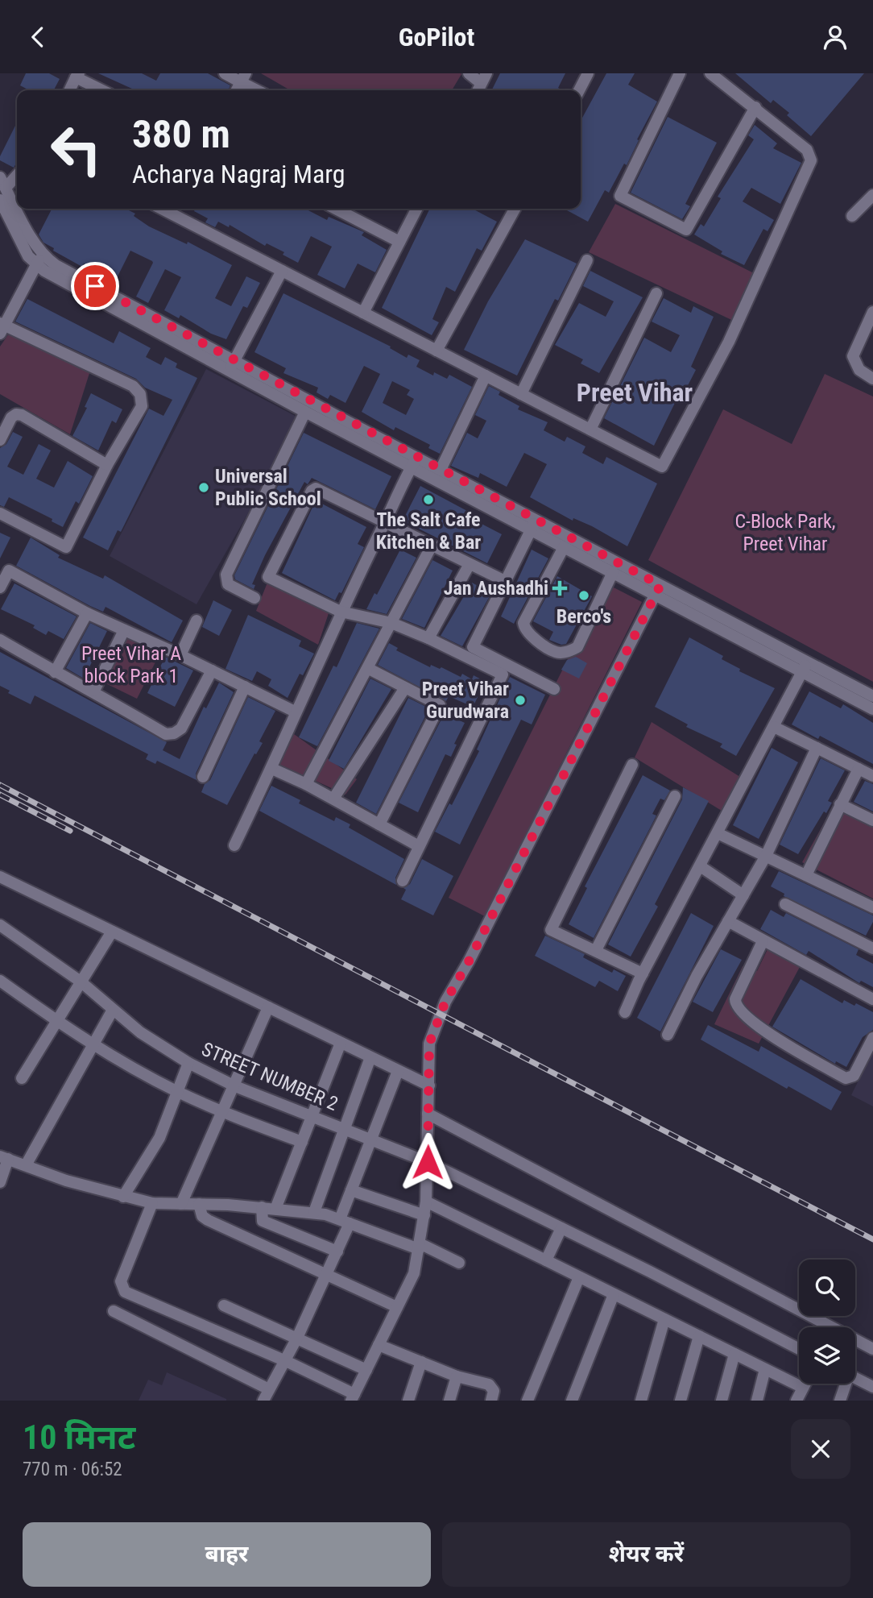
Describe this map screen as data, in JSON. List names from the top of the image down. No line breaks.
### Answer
{"streets":{"street":["STREET NUMBER 2"]},"districts":["Preet Vihar"],"parks":["C-Block Park, Preet Vihar","Preet Vihar A block Park 1"],"places":{"other":["Universal Public School","The Salt Cafe Kitchen & Bar","Berco's","Preet Vihar Gurudwara"],"health":["Jan Aushadhi"]},"page":{"header":"GoPilot","turn":["380 m","Acharya Nagraj Marg"],"heading":["10 मिनट","770 m · 06:52"],"buttons":["बाहर","शेयर करें"]}}
